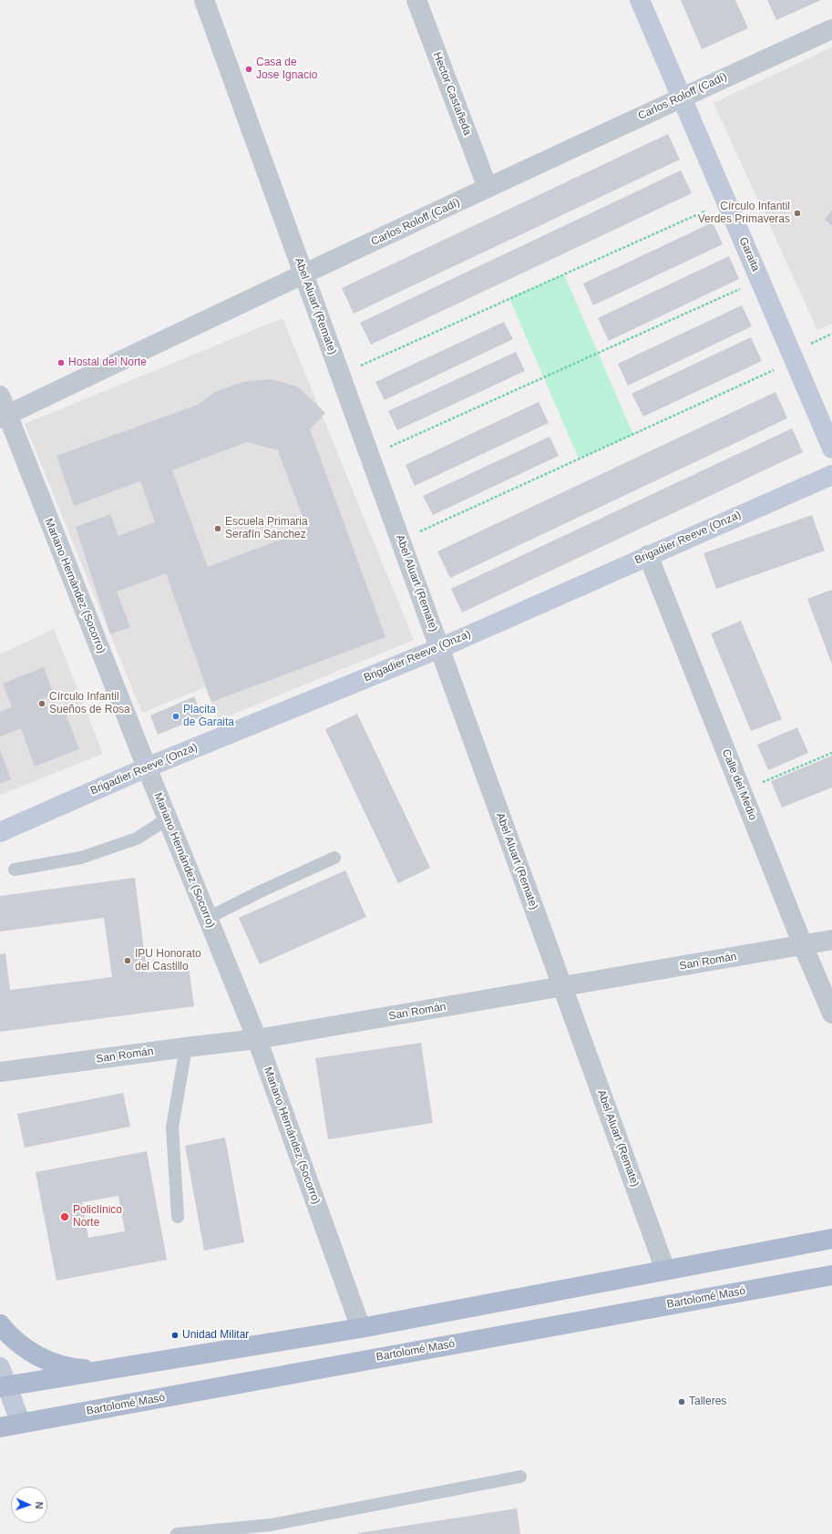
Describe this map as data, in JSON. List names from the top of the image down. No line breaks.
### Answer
{"streets":{"main road":["Bartolomé Masó"],"street":["Hector Castañeda","Carlos Roloff (Cadí)","Garaita","Abel Aluart (Remate)","Brigadier Reeve (Onza)","Mariano Hernández (Socorro)","Calle del Medio","San Román"]},"crossings":[["Hector Castañeda","Carlos Roloff (Cadí)"],["Carlos Roloff (Cadí)","Garaita"],["Carlos Roloff (Cadí)","Abel Aluart (Remate)"],["Carlos Roloff (Cadí)","Mariano Hernández (Socorro)"],["Abel Aluart (Remate)","Brigadier Reeve (Onza)"],["Abel Aluart (Remate)","San Román"],["Brigadier Reeve (Onza)","Mariano Hernández (Socorro)"],["Brigadier Reeve (Onza)","Calle del Medio"],["Mariano Hernández (Socorro)","San Román"],["Calle del Medio","San Román"]],"places":["Casa de Jose Ignacio","Círculo Infantil Verdes Primaveras","Hostal del Norte","Escuela Primaria Serafín Sánchez","Círculo Infantil Sueños de Rosa","Placita de Garaita","IPU Honorato del Castillo","Policlínico Norte","Unidad Militar","Talleres"],"north":"right"}
